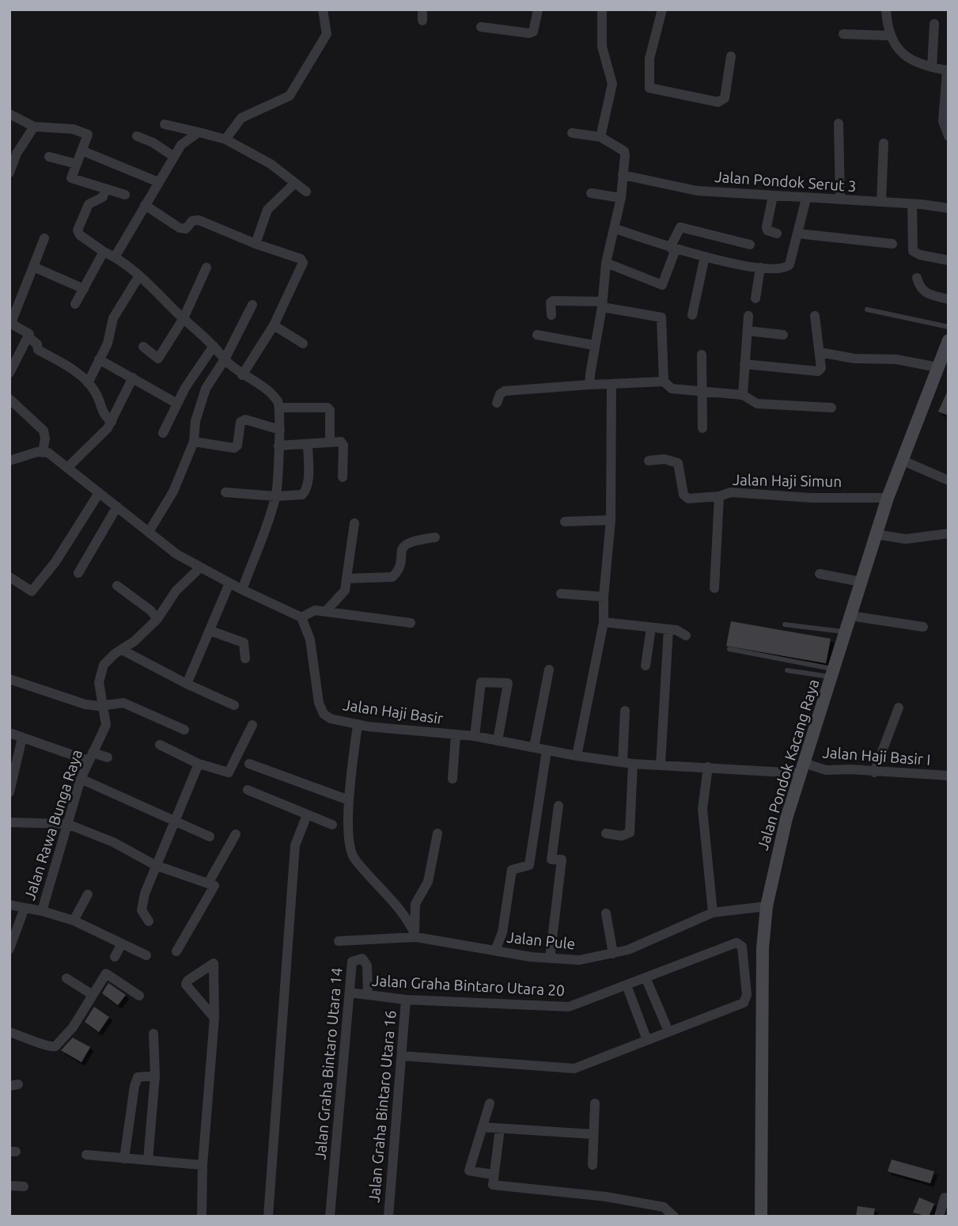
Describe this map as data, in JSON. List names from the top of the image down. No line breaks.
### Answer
{"streets":{"main road":["Jalan Pondok Kacang Raya"],"street":["Jalan Pondok Serut 3","Jalan Haji Simun","Jalan Haji Basir","Jalan Haji Basir I","Jalan Rawa Bunga Raya","Jalan Pule","Jalan Graha Bintaro Utara 20","Jalan Graha Bintaro Utara 14","Jalan Graha Bintaro Utara 16"]},"crossings":[["Jalan Haji Simun","Jalan Pondok Kacang Raya"],["Jalan Haji Basir","Jalan Haji Basir I"],["Jalan Haji Basir","Jalan Pondok Kacang Raya"],["Jalan Haji Basir I","Jalan Pondok Kacang Raya"],["Jalan Pondok Kacang Raya","Jalan Pule"],["Jalan Graha Bintaro Utara 20","Jalan Graha Bintaro Utara 14"],["Jalan Graha Bintaro Utara 20","Jalan Graha Bintaro Utara 16"]]}
